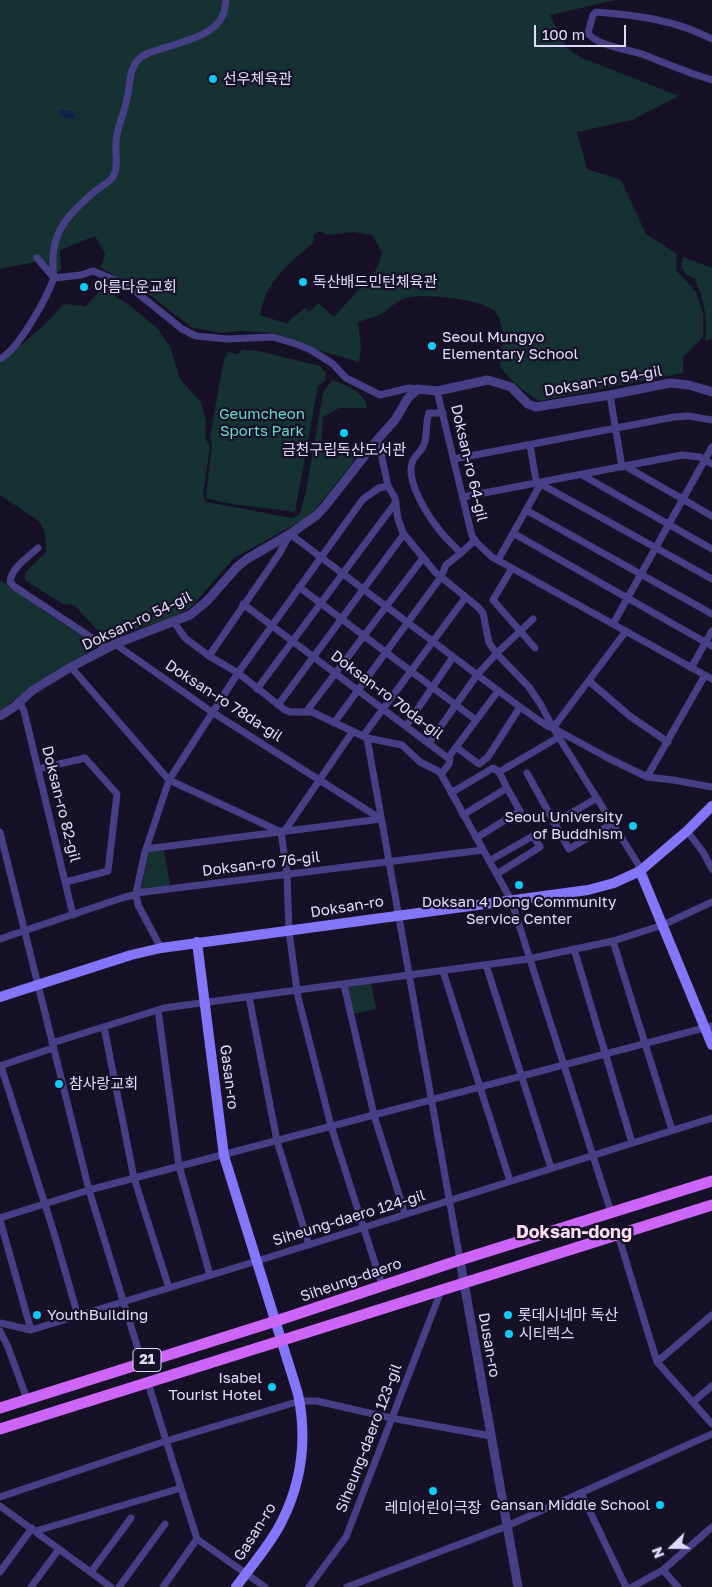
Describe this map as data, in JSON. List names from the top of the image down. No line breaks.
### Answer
{"streets":{"main road":["Doksan-ro","Gasan-ro","Siheung-daero","21"],"street":["Doksan-ro 54-gil","Doksan-ro 64-gil","Doksan-ro 70da-gil","Doksan-ro 78da-gil","Doksan-ro 82-gil","Doksan-ro 76-gil","Siheung-daero 124-gil","Dusan-ro","Siheung-daero 123-gil"]},"crossings":[["Doksan-ro 54-gil","Doksan-ro 64-gil"],["Doksan-ro 54-gil","Doksan-ro 78da-gil"],["Doksan-ro 54-gil","Doksan-ro 82-gil"],["Doksan-ro 82-gil","Doksan-ro 76-gil"],["Doksan-ro","Gasan-ro"],["Gasan-ro","Siheung-daero 124-gil"],["Gasan-ro","Siheung-daero"],["Gasan-ro","21"],["Siheung-daero","Dusan-ro"],["Dusan-ro","21"],["21","Siheung-daero 123-gil"]],"districts":["Doksan-dong"],"parks":["Geumcheon Sports Park"],"places":["선우체육관","독산배드민턴체육관","아름다운교회","Seoul Mungyo Elementary School","금천구립독산도서관","Seoul University of Buddhism","Doksan 4 Dong Community Service Center","참사랑교회","YouthBuilding","롯데시네마 독산","시티렉스","Isabel Tourist Hotel","레미어린이극장","Gansan Middle School"],"scale_bar":"100 m","north":"left"}
